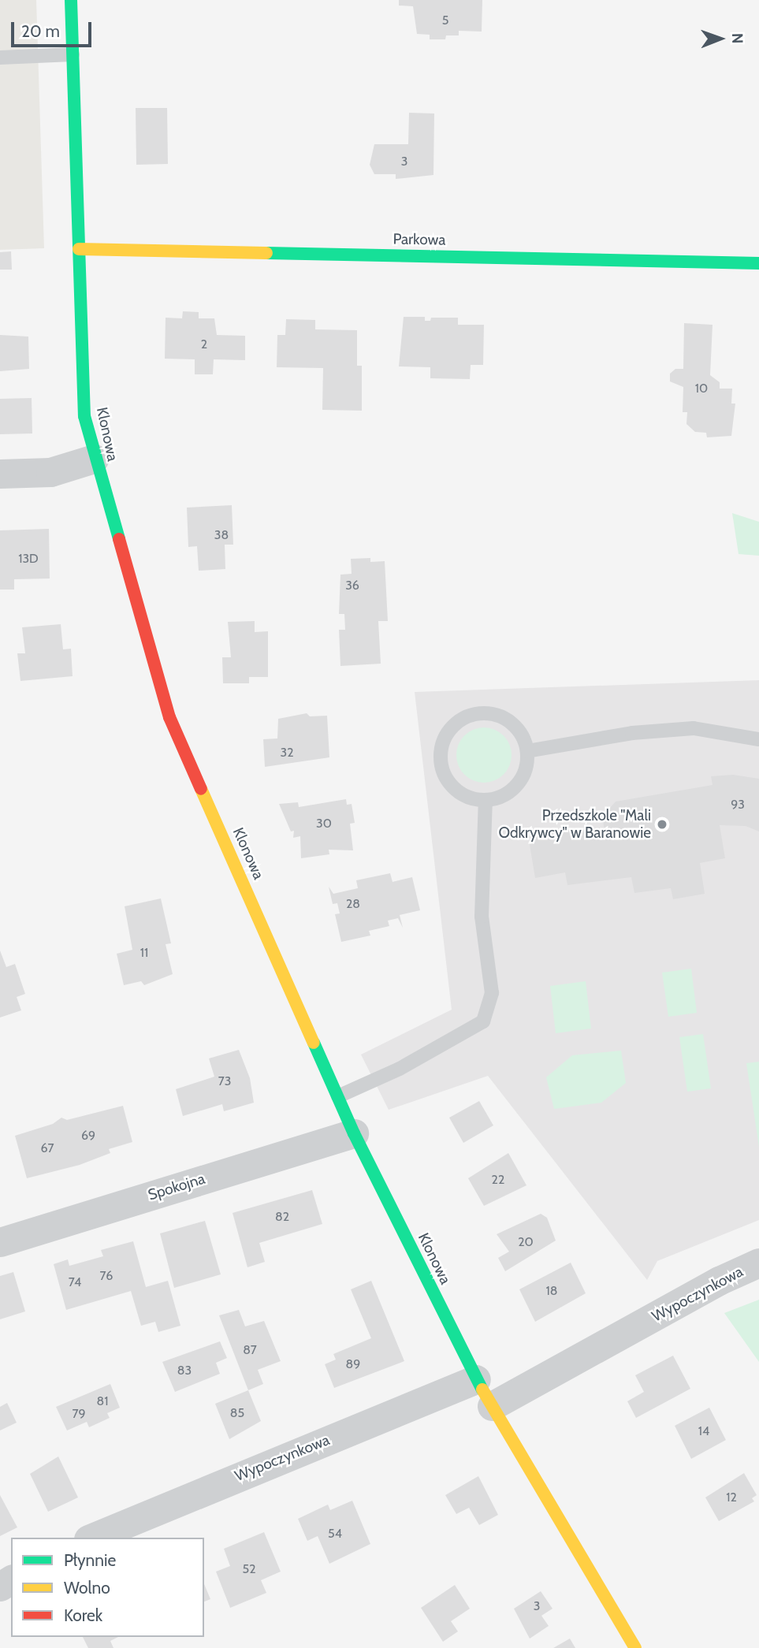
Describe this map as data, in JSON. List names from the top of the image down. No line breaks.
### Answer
{"streets":{"street":["Parkowa","Klonowa","Spokojna","Wypoczynkowa"]},"crossings":[["Parkowa","Klonowa"],["Klonowa","Spokojna"],["Klonowa","Wypoczynkowa"]],"places":["Przedszkole \"Mali Odkrywcy\" w Baranowie"],"house_numbers":["5","3","2","10","38","13D","36","32","93","30","28","11","73","69","67","22","82","20","76","74","18","87","89","83","81","85","79","14","12","54","52","3"],"legend":["Płynnie","Wolno","Korek"],"scale_bar":"20 m","north":"right"}
